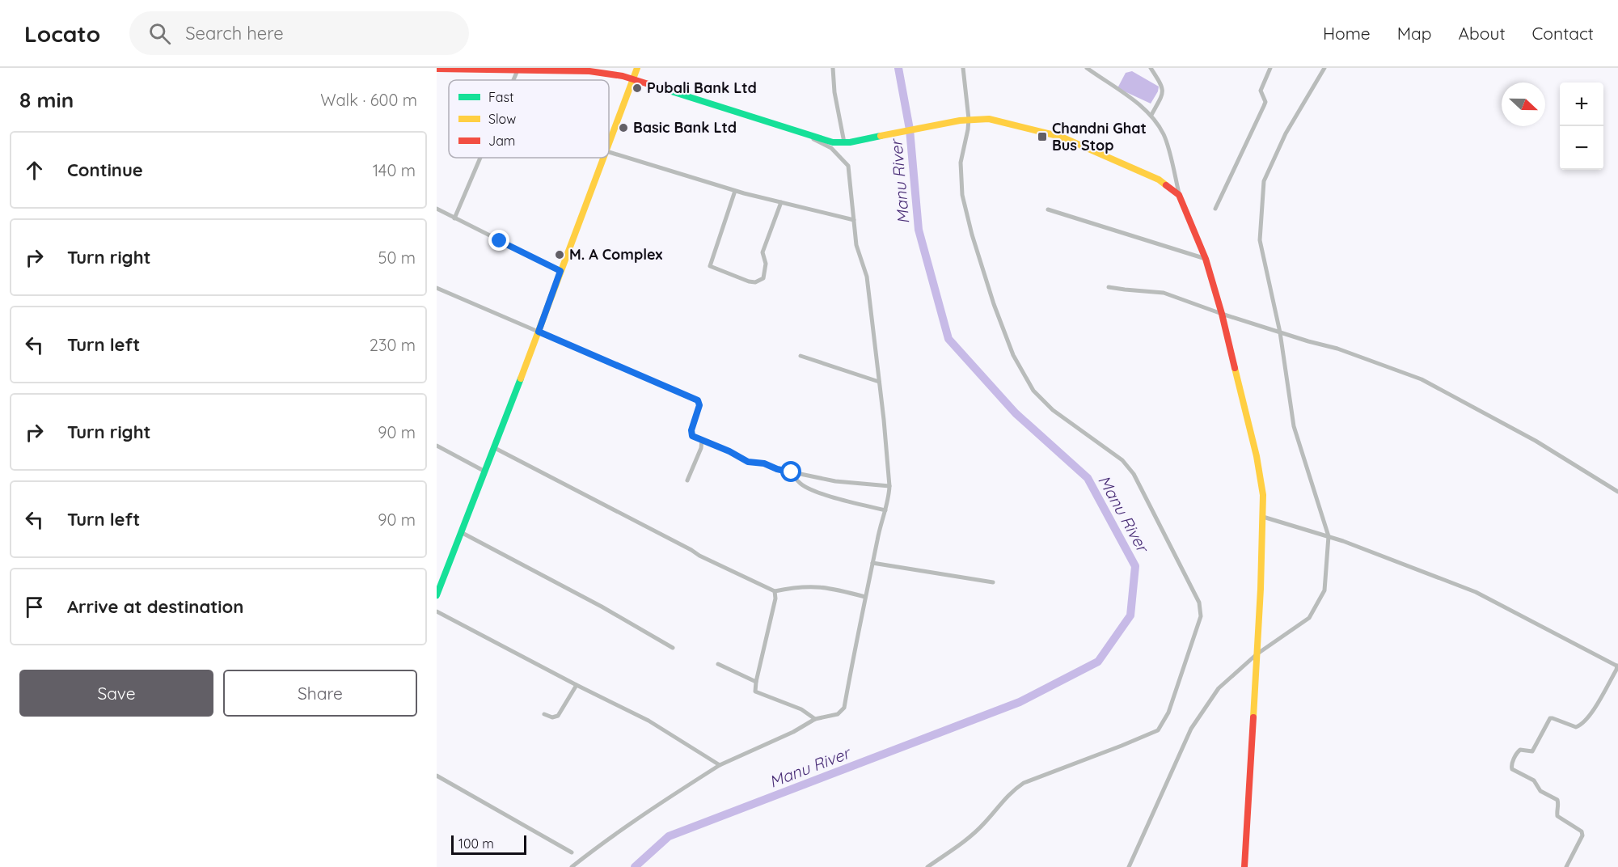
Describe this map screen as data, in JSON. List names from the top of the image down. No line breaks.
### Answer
{"water":["Manu River"],"places":{"other":["Pubali Bank Ltd","Basic Bank Ltd","M. A Complex"],"transit":["Chandni Ghat Bus Stop"]},"legend":["Fast","Slow","Jam"],"scale_bar":"100 m","north":"right","page":{"header":"Locato","search":"Search here","nav":["Home","Map","About","Contact"],"heading":["8 min","Walk · 600 m"],"map_buttons":["+","−"],"list":[["Continue","140 m"],["Turn right","50 m"],["Turn left","230 m"],["Turn right","90 m"],["Turn left","90 m"],"Arrive at destination"],"buttons":["Save","Share"],"scale":"100 m"}}
